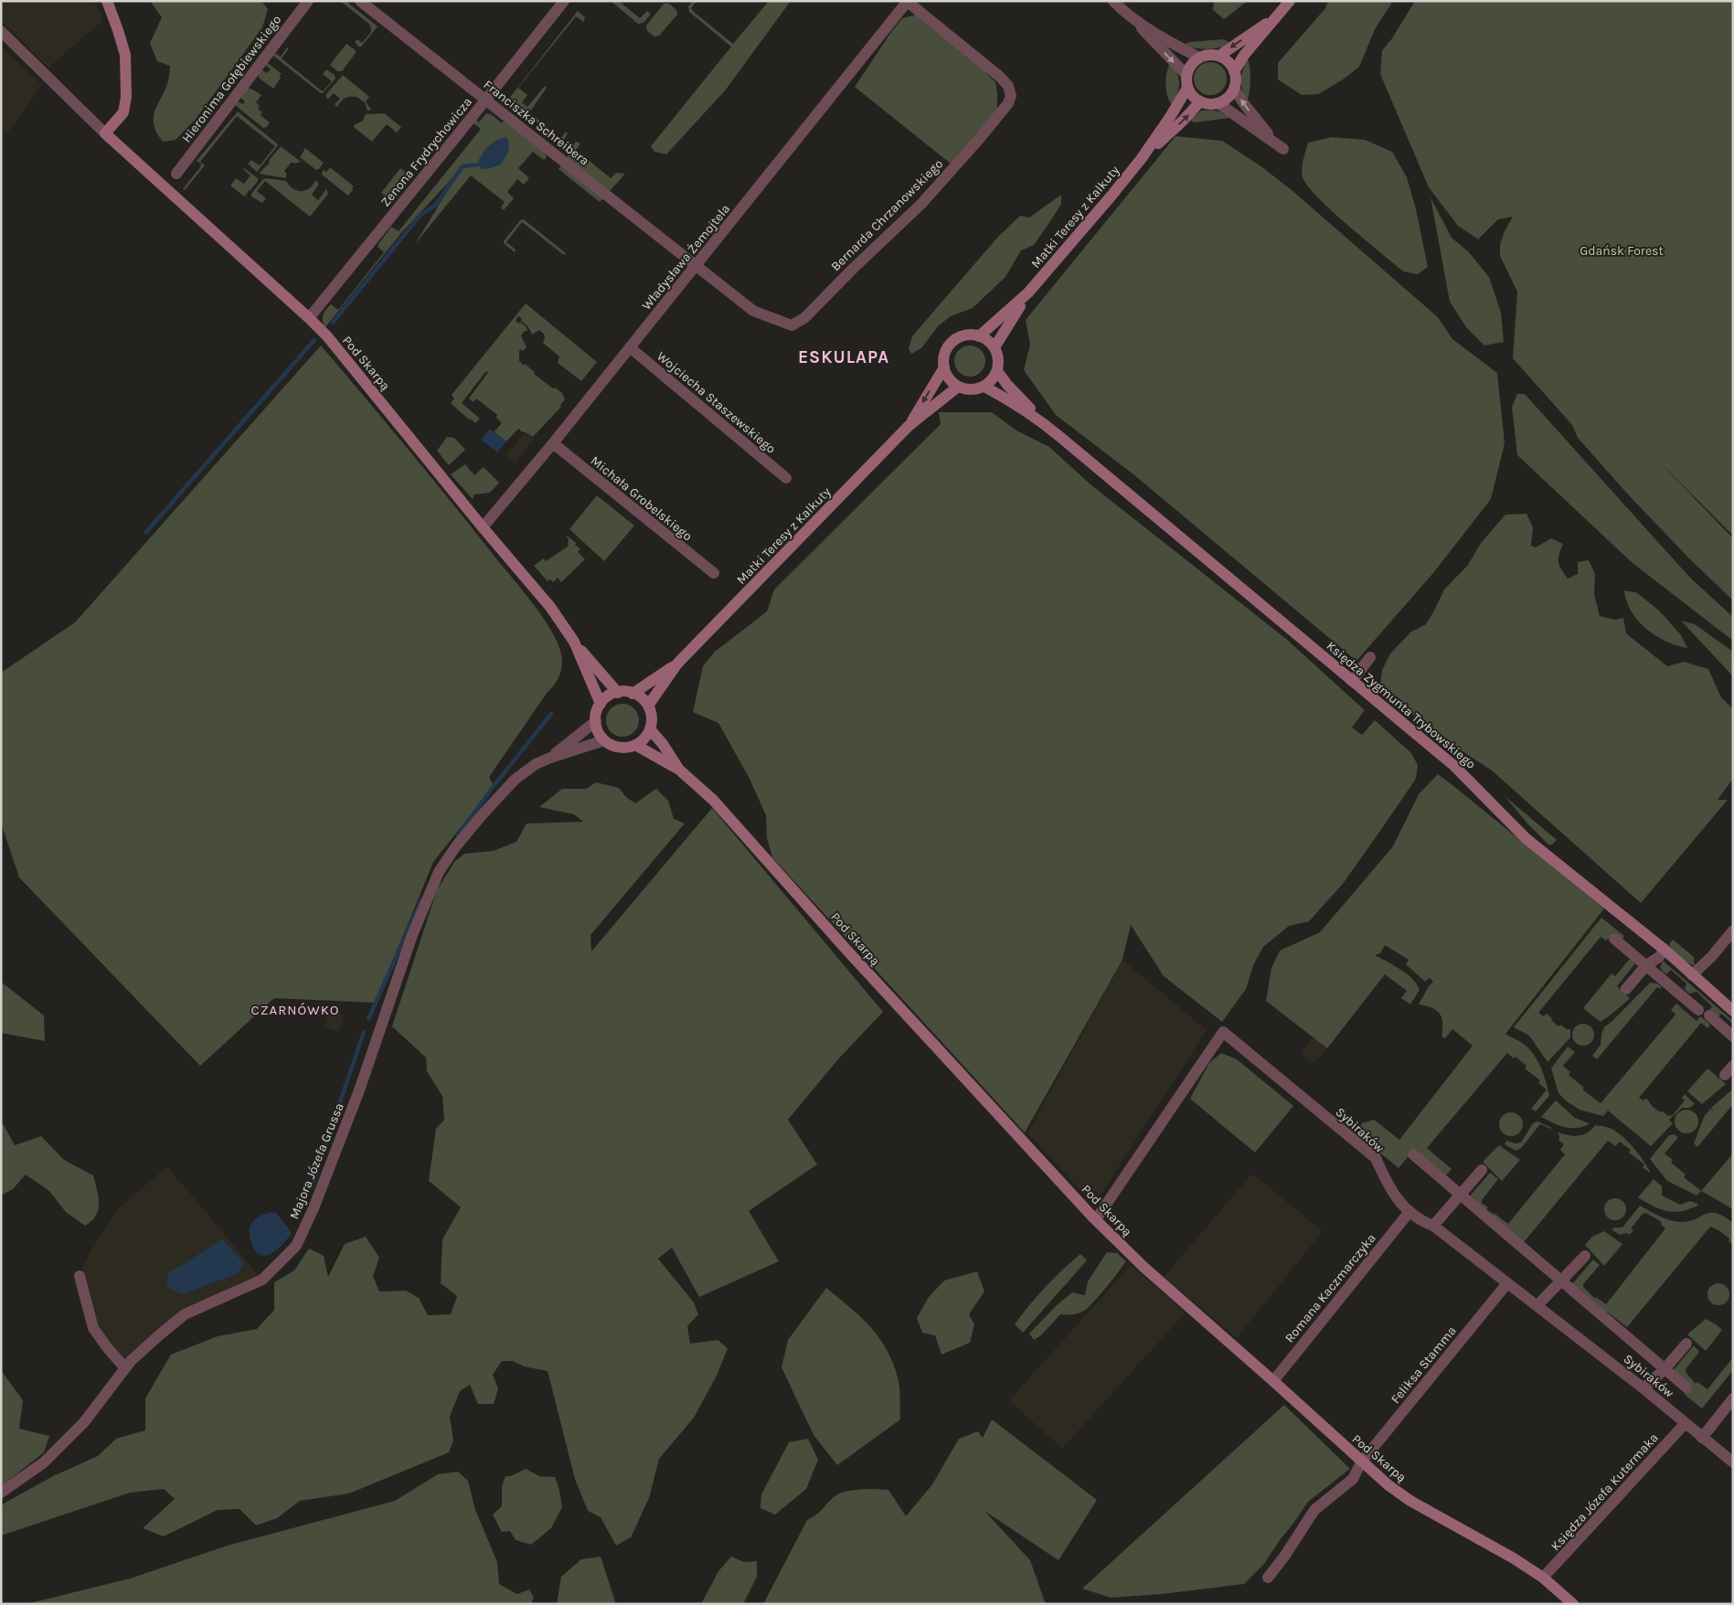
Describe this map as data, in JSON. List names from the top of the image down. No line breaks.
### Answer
{"streets":{"street":["Hieronima Gołębiewskiego","Franciszka Schreibera","Zenona Frydrychowicza","Bernarda Chrzanowskiego","Matki Teresy z Kalkuty","Władysława Żemojtela","Pod Skarpą","Wojciecha Staszewskiego","Michała Grobelskiego","Księdza Zygmunta Trybowskiego","Sybiraków","Majora Józefa Grussa","Romana Kaczmarczyka","Feliksa Stamma","Księdza Józefa Kutermaka"]},"crossings":[["Franciszka Schreibera","Zenona Frydrychowicza"],["Franciszka Schreibera","Bernarda Chrzanowskiego"],["Franciszka Schreibera","Władysława Żemojtela"],["Zenona Frydrychowicza","Pod Skarpą"],["Bernarda Chrzanowskiego","Władysława Żemojtela"],["Matki Teresy z Kalkuty","Pod Skarpą"],["Matki Teresy z Kalkuty","Księdza Zygmunta Trybowskiego"],["Matki Teresy z Kalkuty","Majora Józefa Grussa"],["Władysława Żemojtela","Pod Skarpą"],["Władysława Żemojtela","Wojciecha Staszewskiego"],["Władysława Żemojtela","Michała Grobelskiego"],["Pod Skarpą","Sybiraków"],["Pod Skarpą","Majora Józefa Grussa"],["Pod Skarpą","Romana Kaczmarczyka"],["Pod Skarpą","Feliksa Stamma"],["Pod Skarpą","Księdza Józefa Kutermaka"],["Sybiraków","Romana Kaczmarczyka"],["Sybiraków","Feliksa Stamma"],["Sybiraków","Księdza Józefa Kutermaka"]],"districts":["ESKULAPA","CZARNÓWKO"],"parks":["Gdańsk Forest"]}
